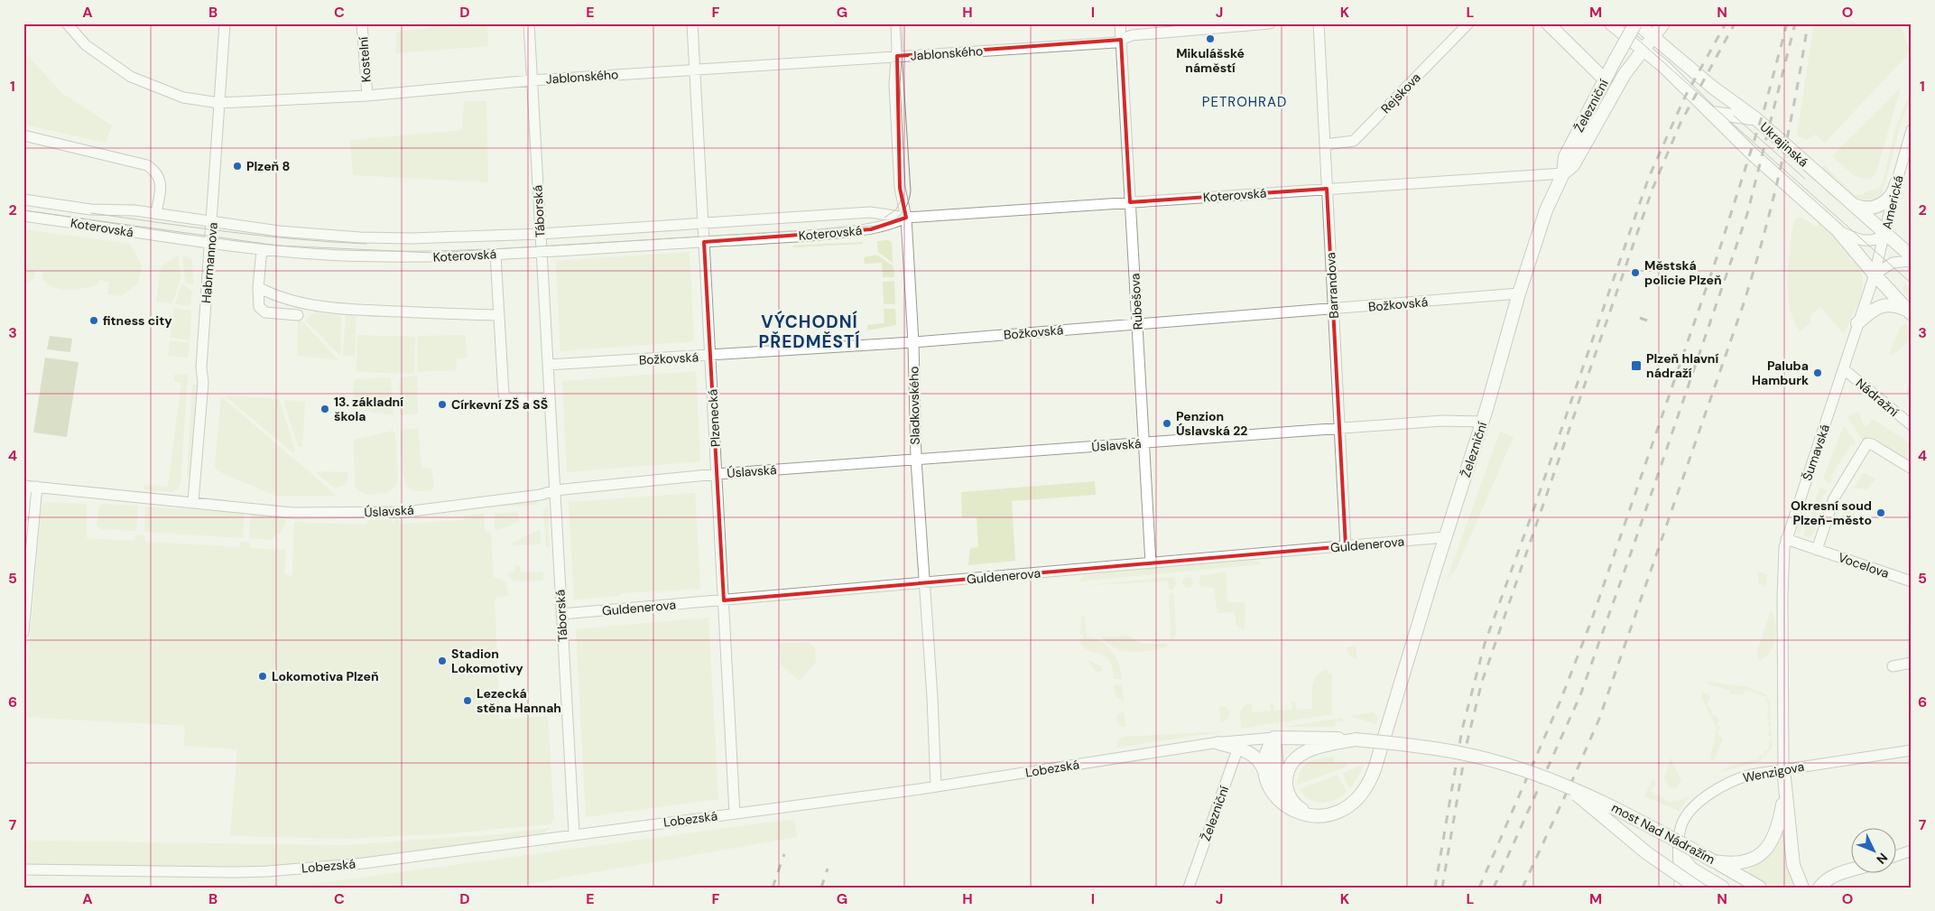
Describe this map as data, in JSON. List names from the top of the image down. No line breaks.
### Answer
{"streets":{"main road":["Železniční","Ukrajinská","most Nad Nádražím"],"street":["Jablonského","Kostelní","Rejskova","Koterovská","Americká","Táborská","Habrmannova","Barrandova","Rubešova","Božkovská","Nádražní","Sladkovského","Plzenecká","Úslavská","Šumavská","Guldenerova","Vocelova","Lobezská","Wenzigova"]},"crossings":[["Jablonského","Kostelní"],["Jablonského","Táborská"],["Jablonského","Habrmannova"],["Jablonského","Rubešova"],["Jablonského","Sladkovského"],["Jablonského","Plzenecká"],["Rejskova","Barrandova"],["Železniční","Ukrajinská"],["Železniční","Koterovská"],["Železniční","Božkovská"],["Železniční","Úslavská"],["Železniční","Guldenerova"],["Ukrajinská","Americká"],["Koterovská","Táborská"],["Koterovská","Habrmannova"],["Koterovská","Barrandova"],["Koterovská","Rubešova"],["Koterovská","Sladkovského"],["Koterovská","Plzenecká"],["Americká","Šumavská"],["Táborská","Božkovská"],["Táborská","Úslavská"],["Táborská","Guldenerova"],["Táborská","Lobezská"],["Habrmannova","Úslavská"],["Barrandova","Božkovská"],["Barrandova","Úslavská"],["Barrandova","Guldenerova"],["Rubešova","Božkovská"],["Rubešova","Úslavská"],["Rubešova","Guldenerova"],["Božkovská","Sladkovského"],["Božkovská","Plzenecká"],["Nádražní","Šumavská"],["Sladkovského","Úslavská"],["Sladkovského","Guldenerova"],["Sladkovského","Lobezská"],["Plzenecká","Úslavská"],["Plzenecká","Guldenerova"],["Plzenecká","Lobezská"],["Šumavská","Vocelova"],["Šumavská","Wenzigova"]],"districts":["PETROHRAD","VÝCHODNÍ PŘEDMĚSTÍ"],"places":{"other":["Mikulášské náměstí","Plzeň 8","Městská policie Plzeň","fitness city","Paluba Hamburk","Církevní ZŠ a SŠ","13. základní škola","Penzion Úslavská 22","Okresní soud Plzeň-město","Stadion Lokomotivy","Lokomotiva Plzeň","Lezecká stěna Hannah"],"transit":["Plzeň hlavní nádraží"]},"north":"bottom right","grid":{"columns":["A","B","C","D","E","F","G","H","I","J","K","L","M","N","O"],"rows":["1","2","3","4","5","6","7"]}}
